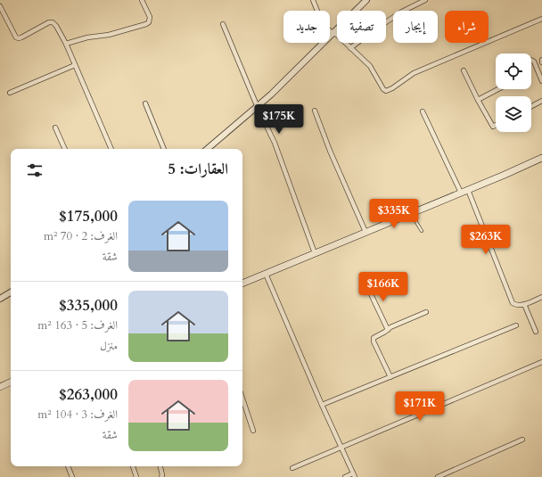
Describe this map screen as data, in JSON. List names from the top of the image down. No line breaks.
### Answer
{"page":{"chip":["شراء","إيجار","تصفية","جديد"],"price":["$175K","$335K","$263K","$166K","$171K"],"heading":"العقارات: 5","list":[{"name":"$175,000","note":"الغرف: 2 · 70 m² · شقة"},{"name":"$335,000","note":"الغرف: 5 · 163 m² · منزل"},{"name":"$263,000","note":"الغرف: 3 · 104 m² · شقة"}]}}
